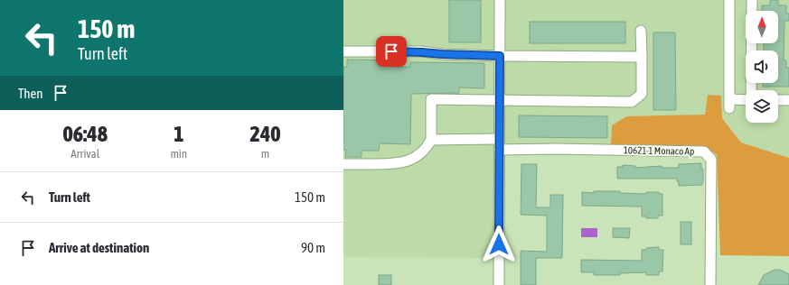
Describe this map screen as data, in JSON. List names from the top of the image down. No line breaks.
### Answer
{"streets":{"street":["10621-1 Monaco Ap"]},"north":"top","page":{"turn":["150 m","Turn left"],"then":"Then","eta":["06:48","Arrival","1","min","240","m"],"list":[{"name":"Turn left","value":"150 m"},{"name":"Arrive at destination","value":"90 m"}]}}
